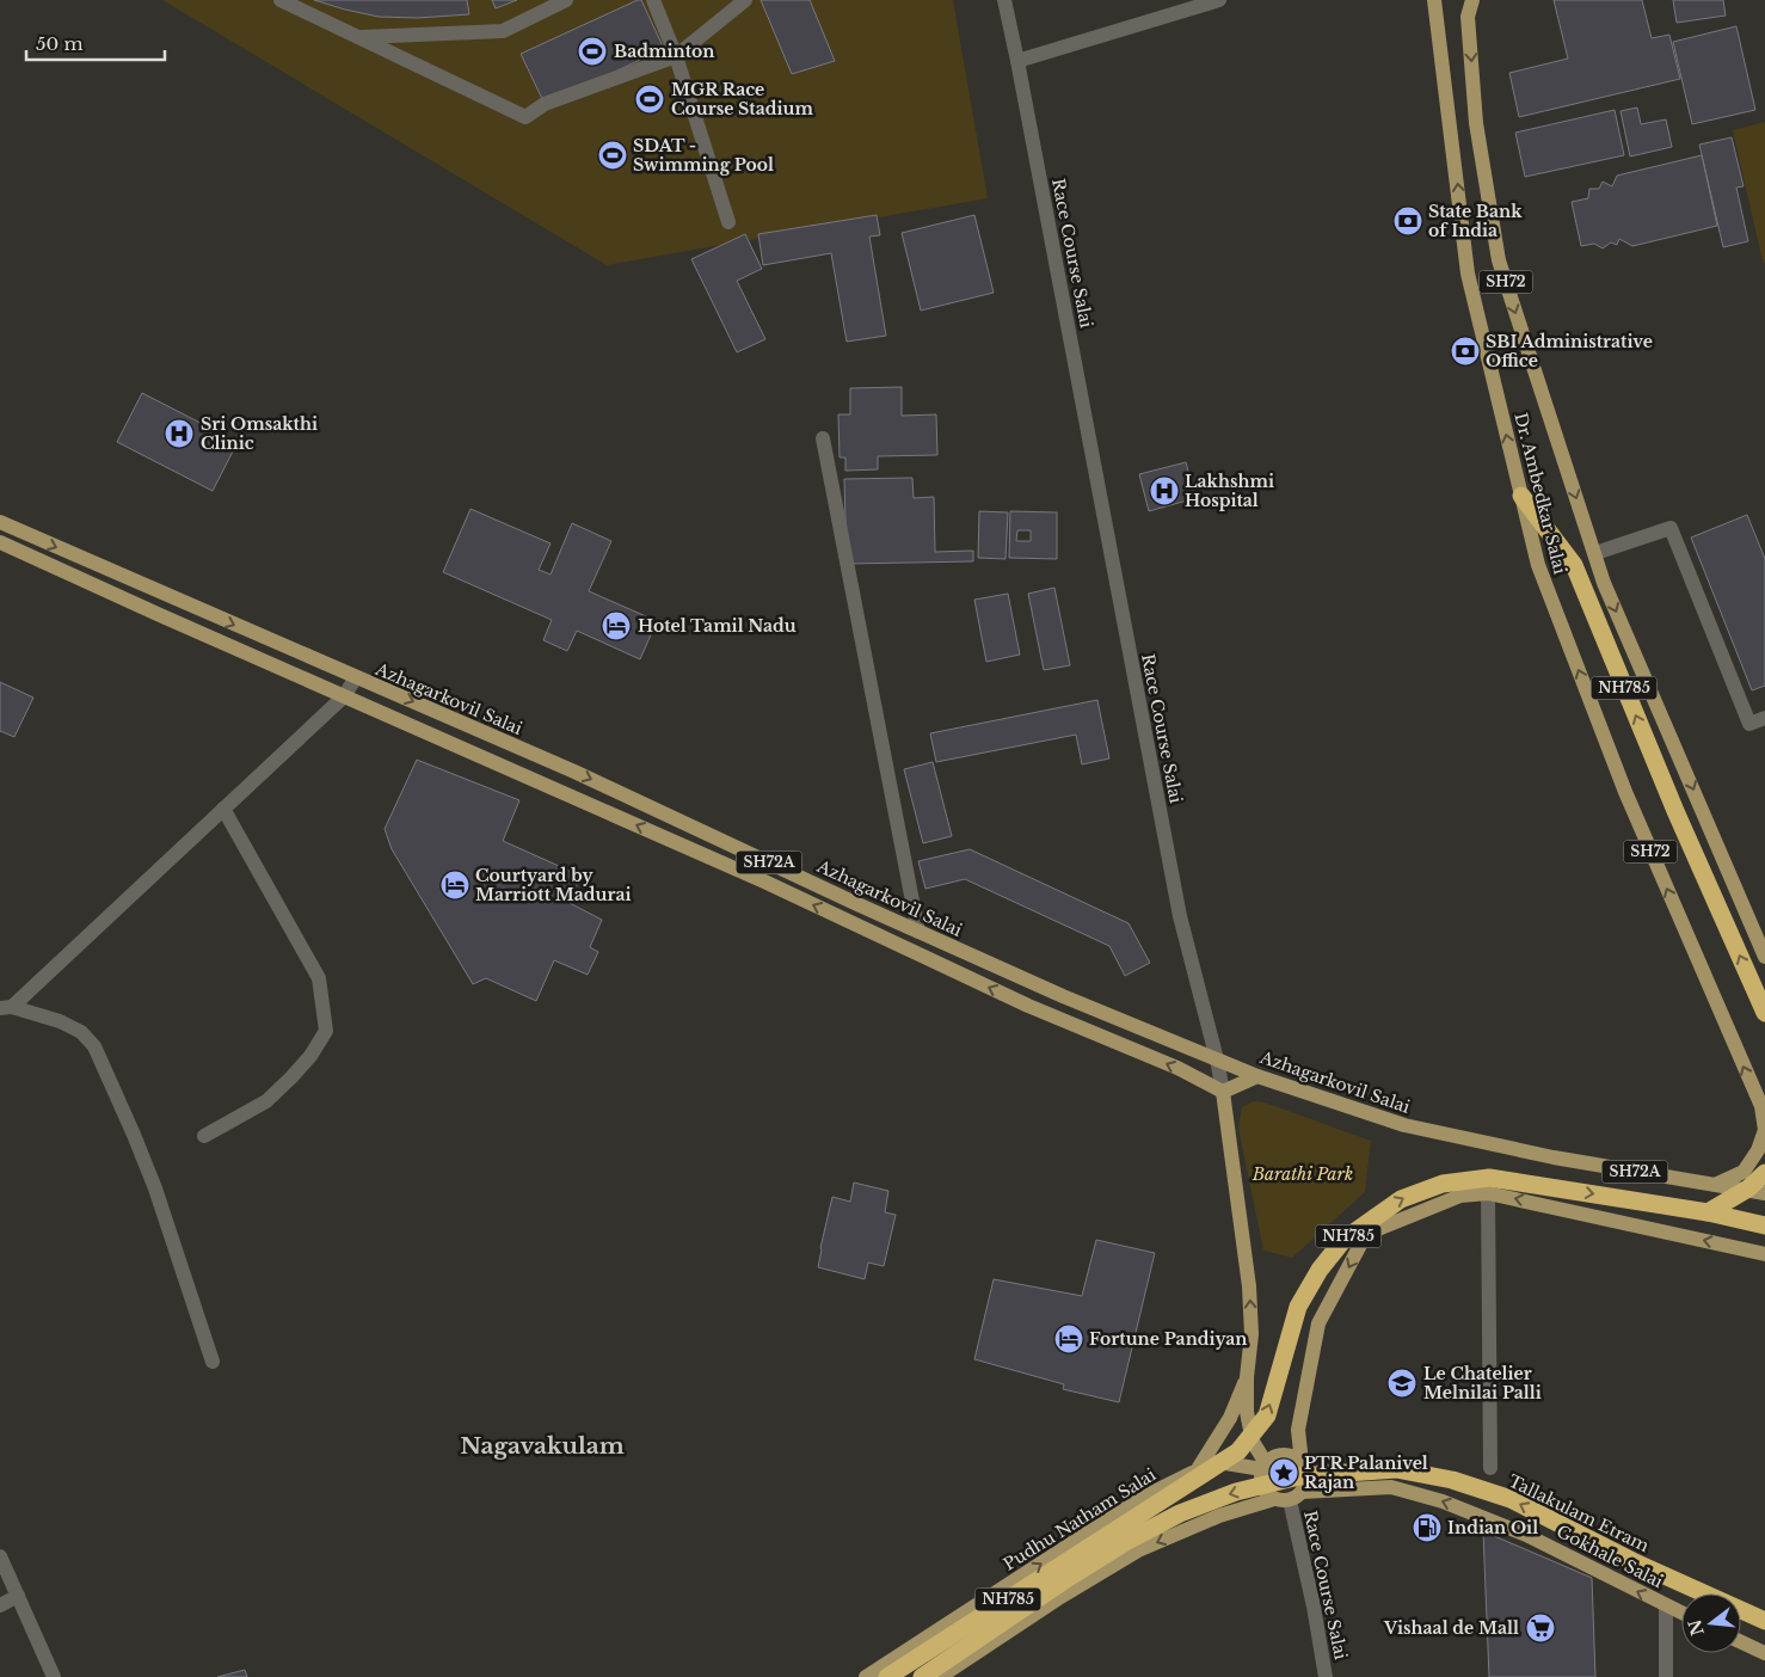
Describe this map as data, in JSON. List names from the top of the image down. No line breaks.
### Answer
{"streets":{"highway":["NH785","Tallakulam Etram"],"main road":["Race Course Salai","SH72","Dr. Ambedkar Salai","Azhagarkovil Salai","SH72A","Pudhu Natham Salai","Gokhale Salai"]},"crossings":[["Race Course Salai","Azhagarkovil Salai"],["Race Course Salai","SH72A"],["Race Course Salai","Pudhu Natham Salai"],["Race Course Salai","Gokhale Salai"],["Dr. Ambedkar Salai","NH785"],["Dr. Ambedkar Salai","Azhagarkovil Salai"],["Pudhu Natham Salai","Gokhale Salai"]],"one_way":["Tallakulam Etram","Gokhale Salai"],"districts":["Nagavakulam"],"parks":["Barathi Park"],"places":{"sports":["Badminton","MGR Race Course Stadium","SDAT - Swimming Pool"],"bank":["State Bank of India","SBI Administrative Office"],"hospital":["Sri Omsakthi Clinic","Lakhshmi Hospital"],"hotel":["Hotel Tamil Nadu","Courtyard by Marriott Madurai","Fortune Pandiyan"],"school or university":["Le Chatelier Melnilai Palli"],"place":["PTR Palanivel Rajan"],"fuel station":["Indian Oil"],"supermarket":["Vishaal de Mall"]},"scale_bar":"50 m","north":"left"}
